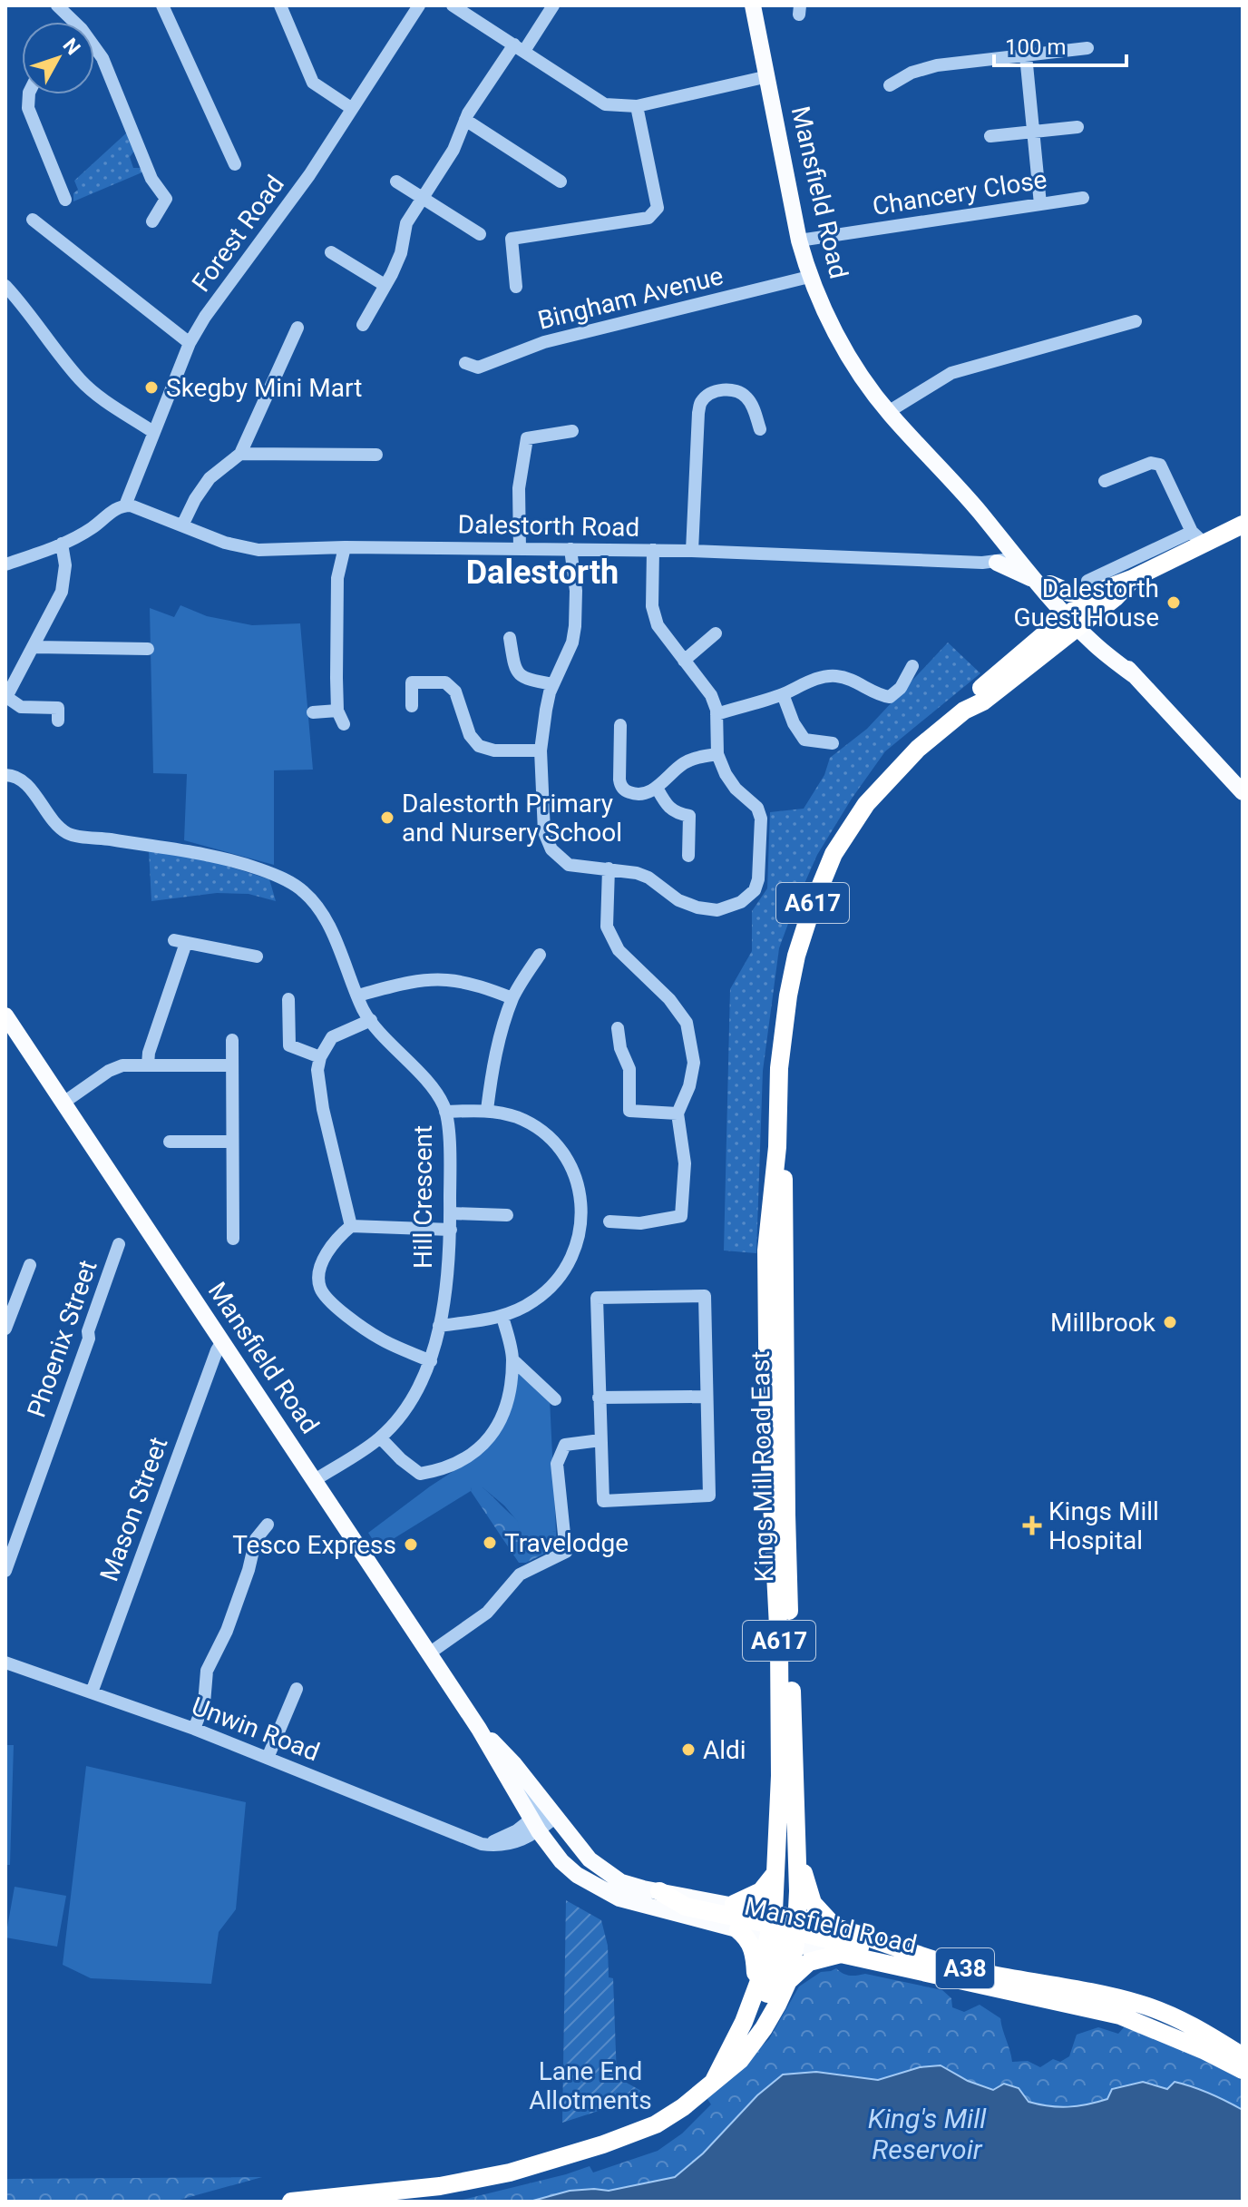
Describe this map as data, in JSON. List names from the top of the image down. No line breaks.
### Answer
{"streets":{"highway":["Mansfield Road","A617","Kings Mill Road East","A38"],"street":["Chancery Close","Forest Road","Bingham Avenue","Dalestorth Road","Hill Crescent","Phoenix Street","Mason Street","Unwin Road"]},"crossings":[["Mansfield Road","Chancery Close"],["Mansfield Road","Bingham Avenue"],["Mansfield Road","A617"],["Mansfield Road","Hill Crescent"],["Mansfield Road","Kings Mill Road East"],["Mansfield Road","Mason Street"],["Mansfield Road","Unwin Road"],["Forest Road","Dalestorth Road"],["A617","Kings Mill Road East"],["Mason Street","Unwin Road"]],"districts":["Dalestorth"],"water":["King's Mill Reservoir"],"parks":["Lane End Allotments"],"places":{"other":["Skegby Mini Mart","Dalestorth Guest House","Dalestorth Primary and Nursery School","Millbrook","Travelodge","Tesco Express","Aldi"],"health":["Kings Mill Hospital"]},"scale_bar":"100 m","north":"top right"}
